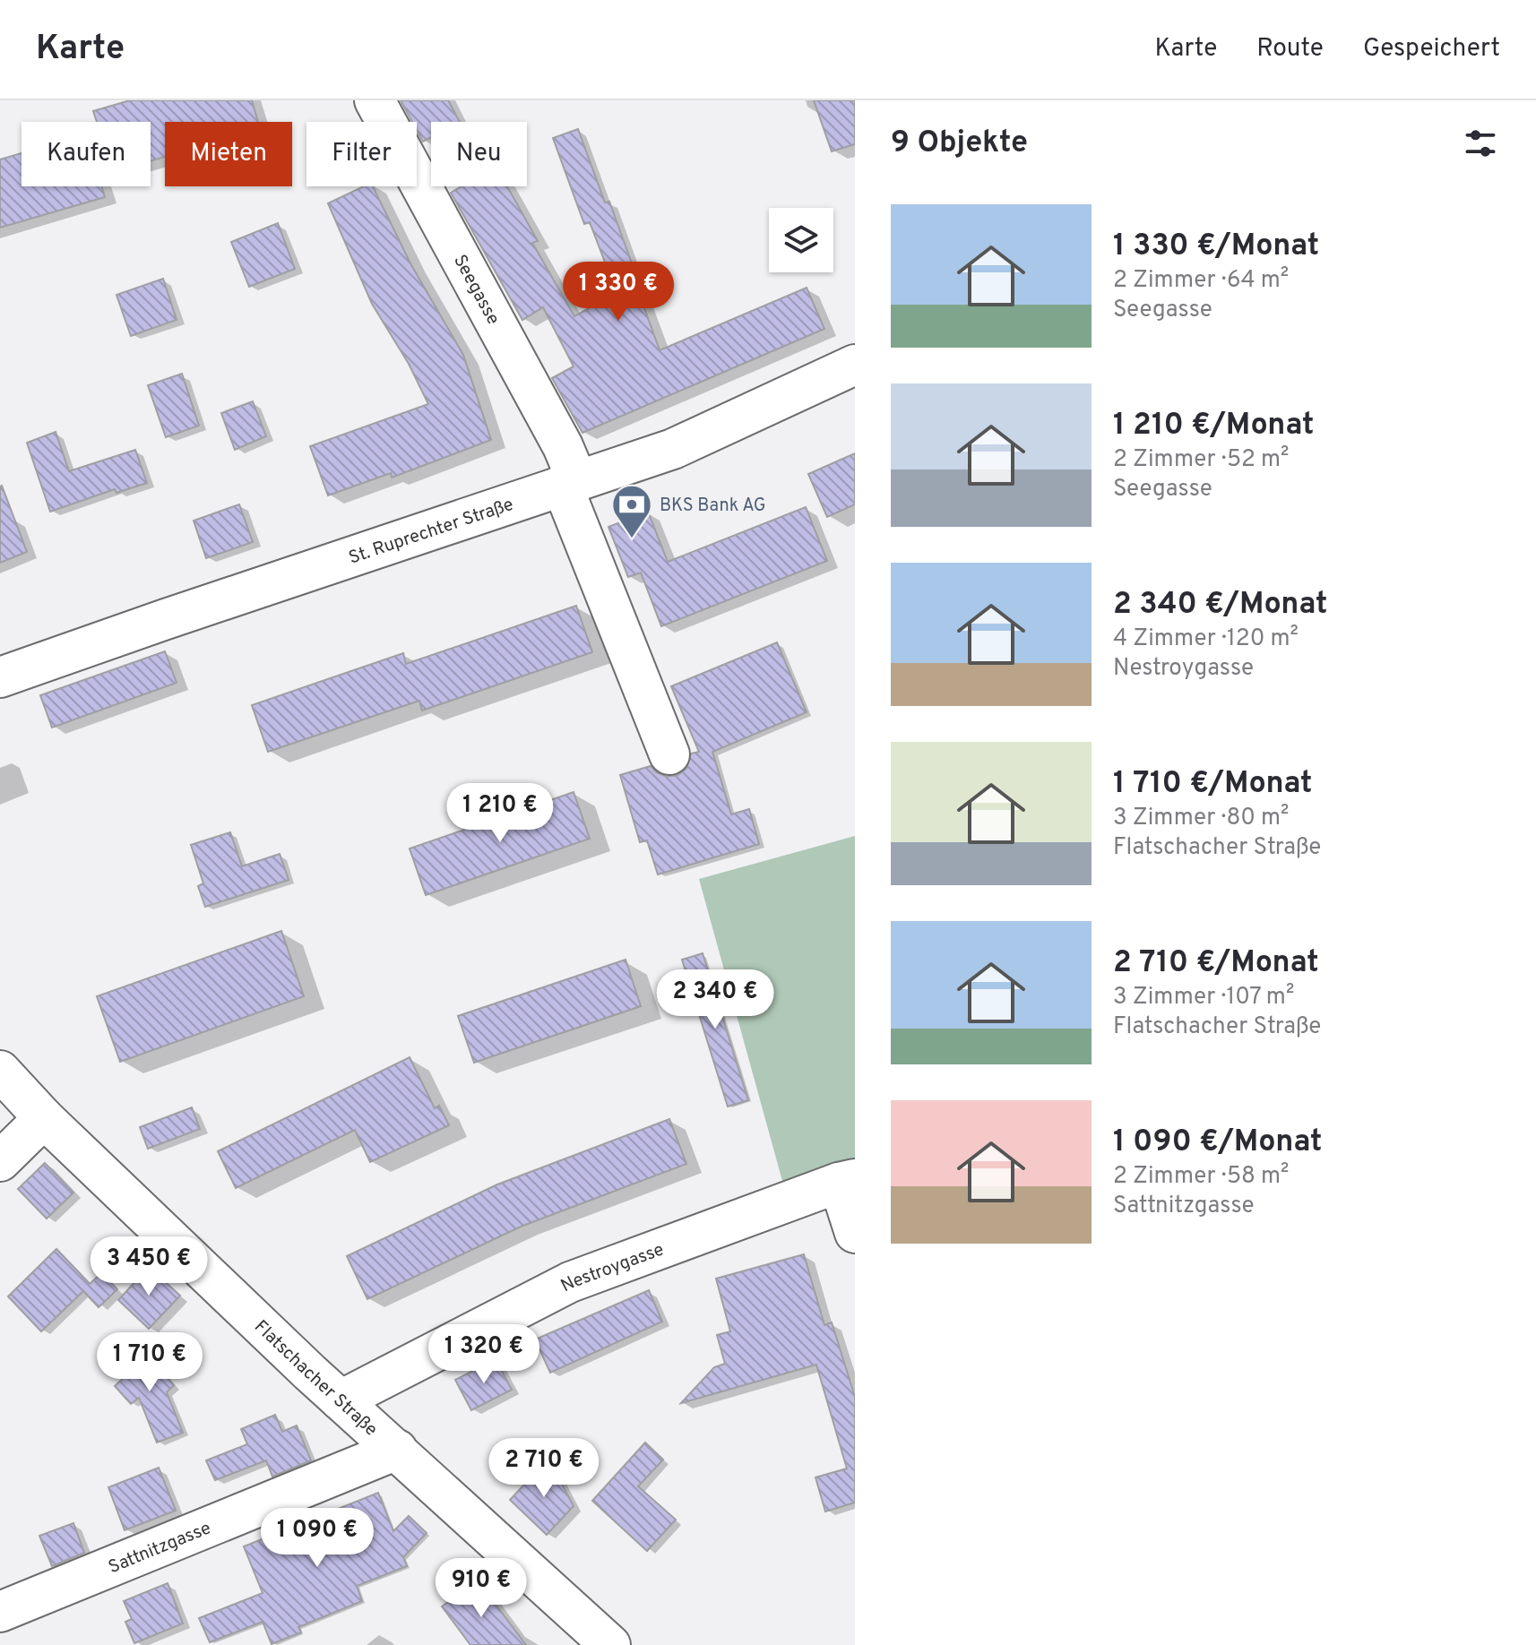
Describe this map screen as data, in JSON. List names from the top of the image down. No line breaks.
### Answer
{"streets":{"street":["Seegasse","St. Ruprechter Straße","Nestroygasse","Flatschacher Straße","Sattnitzgasse"]},"crossings":[["Seegasse","St. Ruprechter Straße"],["Nestroygasse","Flatschacher Straße"],["Flatschacher Straße","Sattnitzgasse"]],"places":{"bank":["BKS Bank AG"]},"page":{"header":"Karte","nav":["Karte","Route","Gespeichert"],"heading":"9 Objekte","chip":["Kaufen","Mieten","Filter","Neu"],"list":[{"name":"1 330 €/Monat","note":"2 Zimmer · 64 m² · Seegasse"},{"name":"1 210 €/Monat","note":"2 Zimmer · 52 m² · Seegasse"},{"name":"2 340 €/Monat","note":"4 Zimmer · 120 m² · Nestroygasse"},{"name":"1 710 €/Monat","note":"3 Zimmer · 80 m² · Flatschacher Straße"},{"name":"2 710 €/Monat","note":"3 Zimmer · 107 m² · Flatschacher Straße"},{"name":"1 090 €/Monat","note":"2 Zimmer · 58 m² · Sattnitzgasse"}],"price":["1 330 €","1 210 €","2 340 €","3 450 €","1 320 €","1 710 €","2 710 €","1 090 €","910 €"]}}
